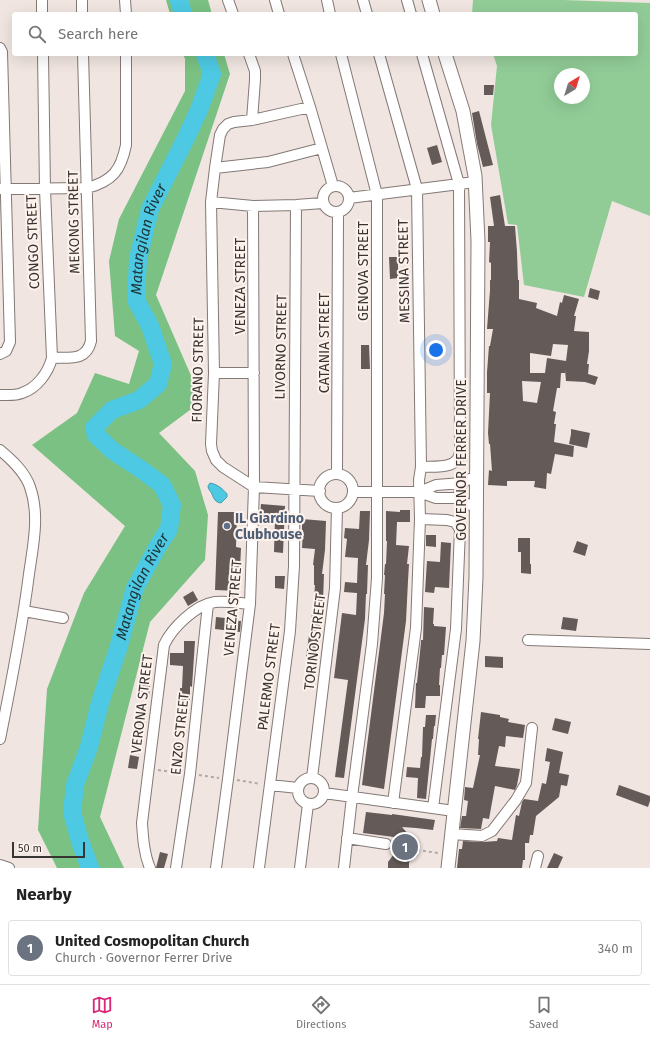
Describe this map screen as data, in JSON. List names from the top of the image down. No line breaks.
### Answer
{"streets":{"main road":["GOVERNOR FERRER DRIVE"],"street":["MEKONG STREET","CONGO STREET","GENOVA STREET","MESSINA STREET","VENEZA STREET","CATANIA STREET","LIVORNO STREET","FIORANO STREET","TORINO STREET","PALERMO STREET","VERONA STREET","ENZO STREET"]},"crossings":[["MEKONG STREET","CONGO STREET"],["VENEZA STREET","FIORANO STREET"],["VENEZA STREET","VERONA STREET"],["CATANIA STREET","FIORANO STREET"],["CATANIA STREET","TORINO STREET"],["LIVORNO STREET","FIORANO STREET"],["LIVORNO STREET","PALERMO STREET"],["FIORANO STREET","TORINO STREET"],["FIORANO STREET","PALERMO STREET"],["VERONA STREET","ENZO STREET"]],"water":["Matangilan River"],"places":["IL Giardino Clubhouse"],"scale_bar":"50 m","north":"top right","page":{"search":"Search here","pins":"1","scale":"50 m","heading":"Nearby","list":[{"mark":"1","name":"United Cosmopolitan Church","note":"Church · Governor Ferrer Drive","value":"340 m"}],"nav":["Map","Directions","Saved"]}}
